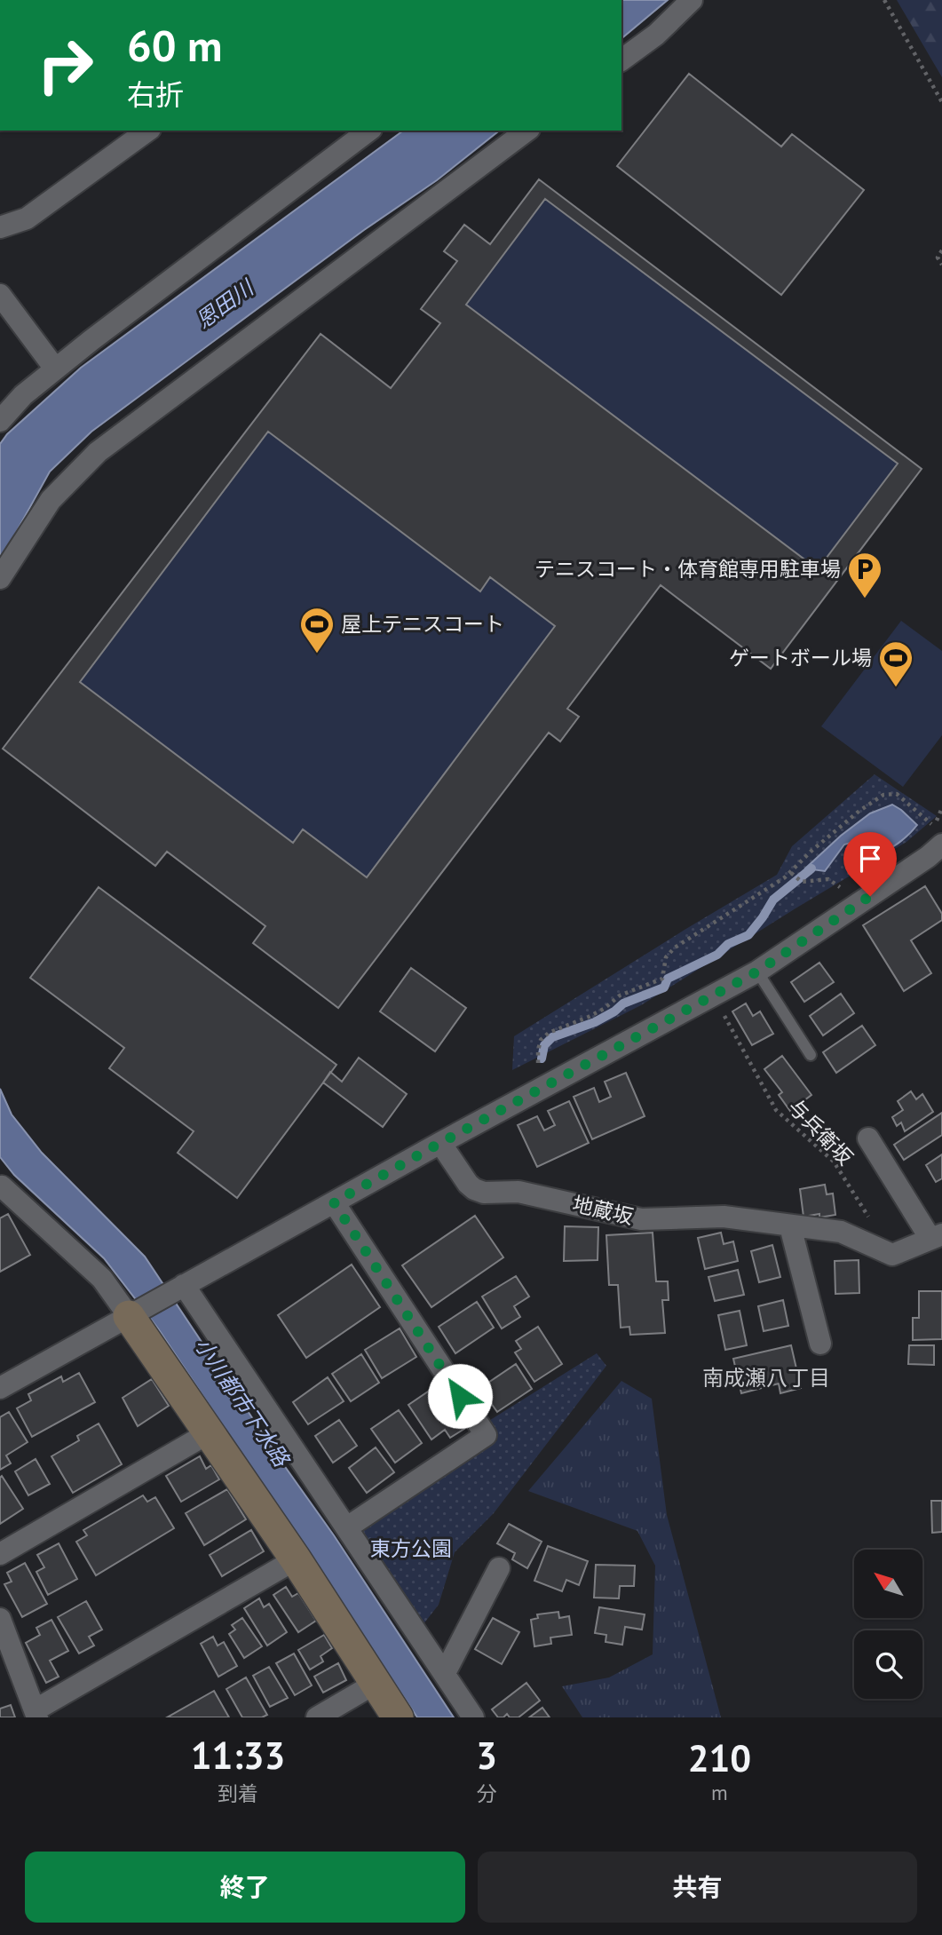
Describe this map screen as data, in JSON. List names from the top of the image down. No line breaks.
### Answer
{"streets":{"street":["地蔵坂"],"path":["与兵衛坂"]},"crossings":[["与兵衛坂","地蔵坂"]],"districts":["南成瀬八丁目"],"water":["恩田川","小川都市下水路"],"parks":["東方公園"],"places":{"parking":["テニスコート・体育館専用駐車場"],"sports":["屋上テニスコート","ゲートボール場"]},"north":"top left","page":{"turn":["60 m","右折"],"eta":["11:33","到着","3","分","210","m"],"buttons":["終了","共有"]}}
